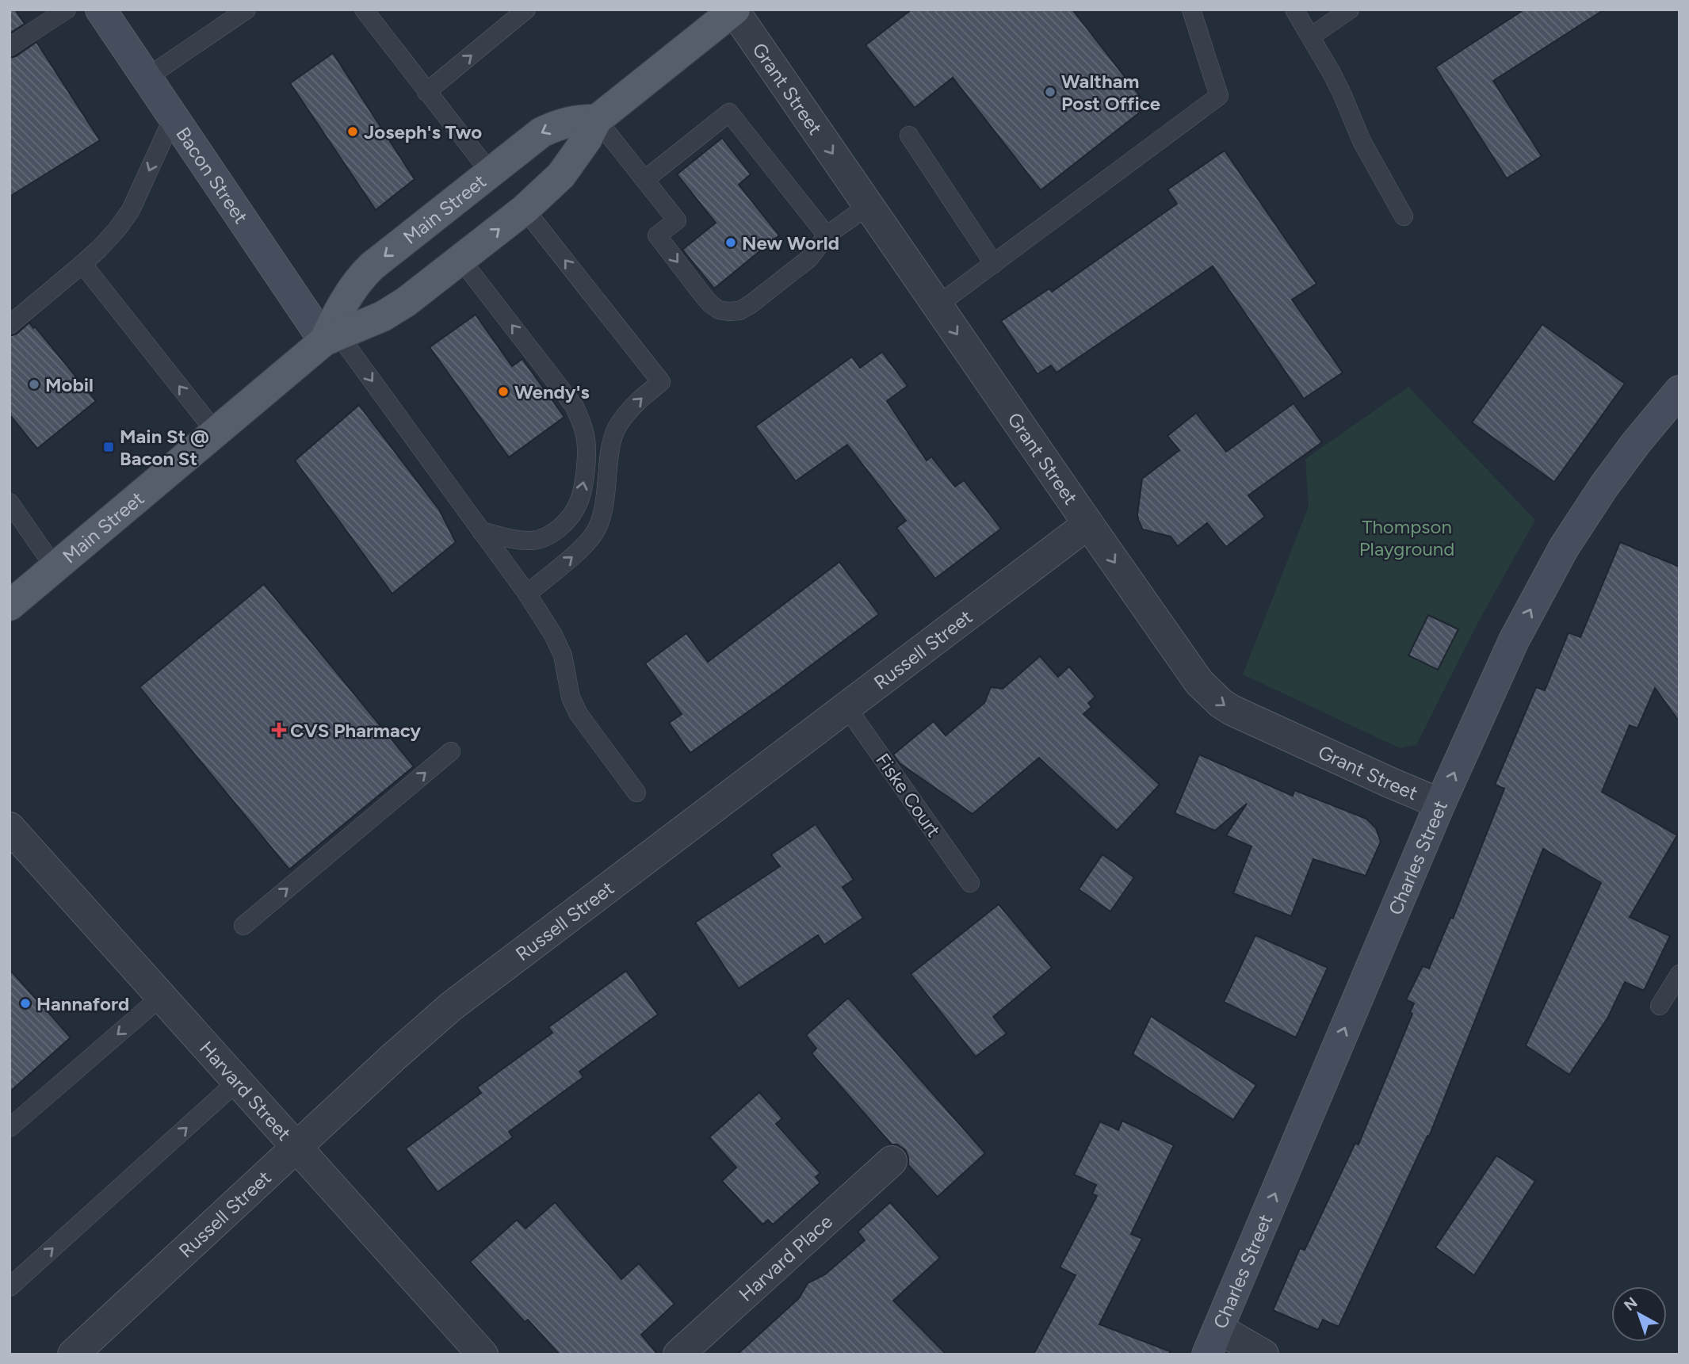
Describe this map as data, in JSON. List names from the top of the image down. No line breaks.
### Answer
{"streets":{"main road":["Main Street"],"street":["Grant Street","Bacon Street","Russell Street","Charles Street","Harvard Street","Harvard Place"],"lane":["Fiske Court"]},"crossings":[["Grant Street","Main Street"],["Grant Street","Russell Street"],["Grant Street","Charles Street"],["Bacon Street","Main Street"],["Russell Street","Fiske Court"],["Russell Street","Harvard Street"]],"one_way":["Grant Street","Charles Street"],"parks":["Thompson Playground"],"places":{"other":["Waltham Post Office","Joseph's Two","New World","Mobil","Wendy's","Hannaford"],"transit":["Main St @ Bacon St"],"health":["CVS Pharmacy"]},"north":"top left"}
